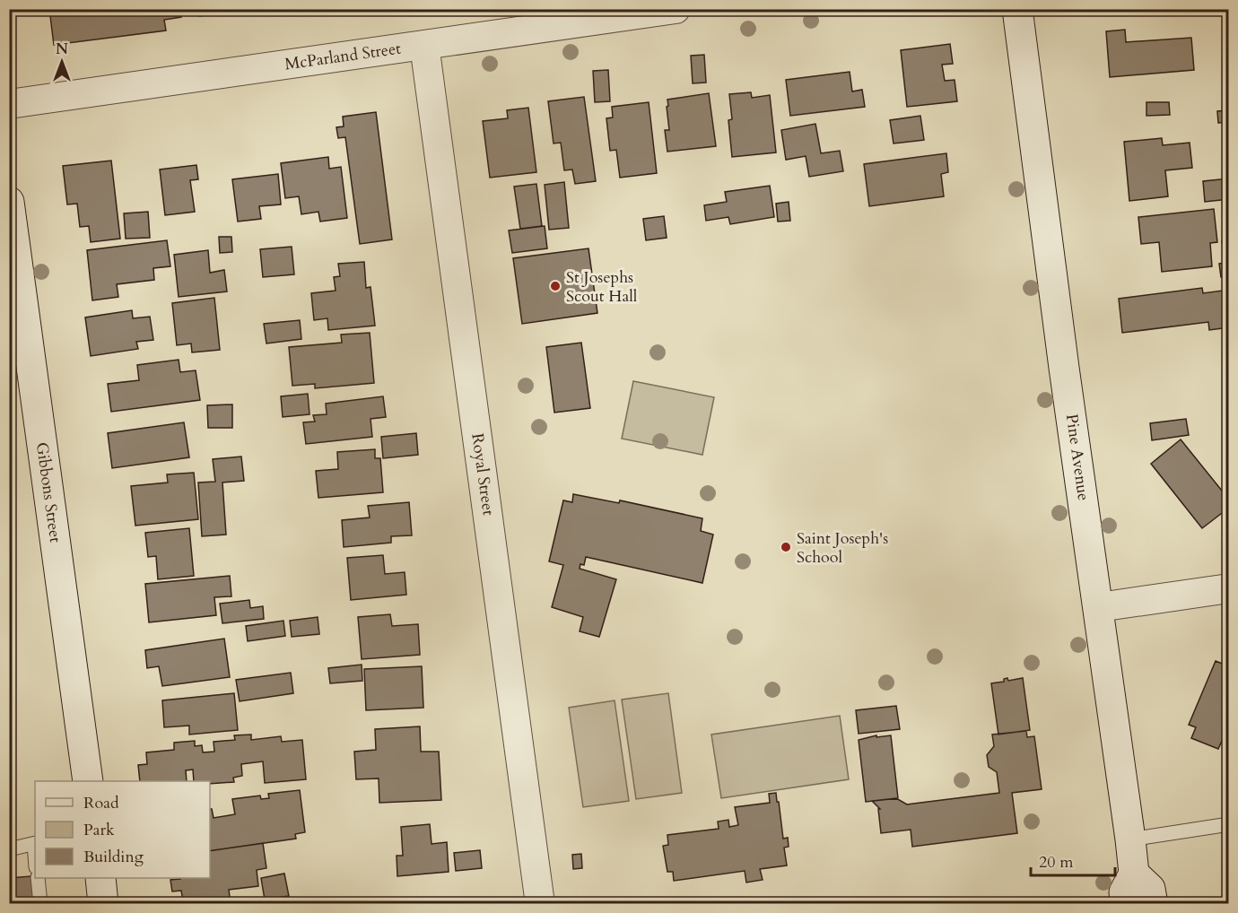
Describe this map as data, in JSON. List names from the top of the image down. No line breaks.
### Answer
{"streets":{"street":["McParland Street","Pine Avenue","Royal Street","Gibbons Street"]},"crossings":[["McParland Street","Royal Street"]],"places":["St Josephs Scout Hall","Saint Joseph's School"],"legend":["Road","Park","Building"],"scale_bar":"20 m","north":"top"}
